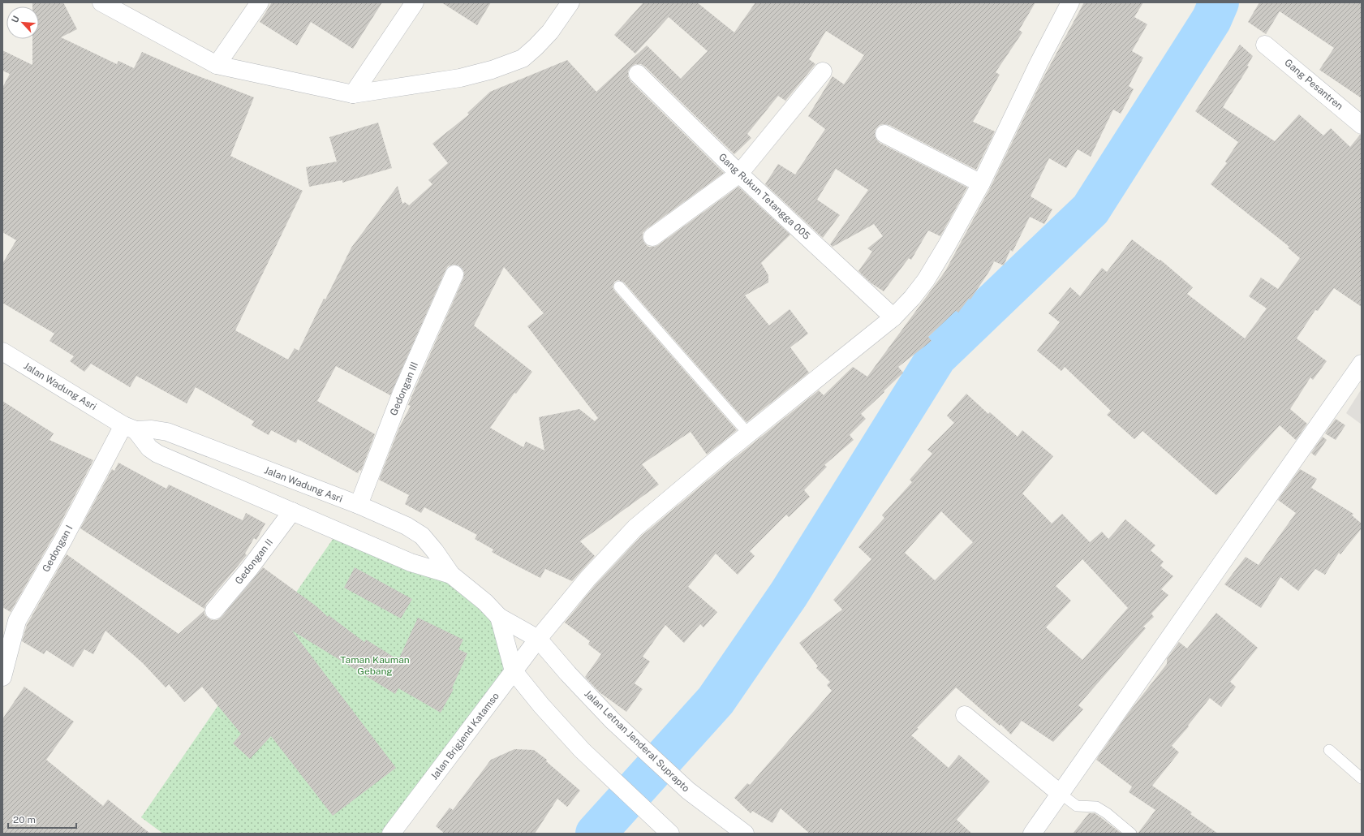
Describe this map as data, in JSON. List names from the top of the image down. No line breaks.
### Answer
{"streets":{"street":["Gang Pesantren","Gang Rukun Tetangga 005","Jalan Wadung Asri","Gedongan III","Gedongan I","Gedongan II","Jalan Brigjend Katamso","Jalan Letnan Jenderal Suprapto"]},"crossings":[["Gang Rukun Tetangga 005","Jalan Brigjend Katamso"],["Jalan Wadung Asri","Gedongan III"],["Jalan Wadung Asri","Gedongan I"],["Jalan Wadung Asri","Gedongan II"],["Jalan Wadung Asri","Jalan Brigjend Katamso"],["Jalan Wadung Asri","Jalan Letnan Jenderal Suprapto"],["Jalan Brigjend Katamso","Jalan Letnan Jenderal Suprapto"]],"parks":["Taman Kauman Gebang"],"scale_bar":"20 m","north":"top left"}
